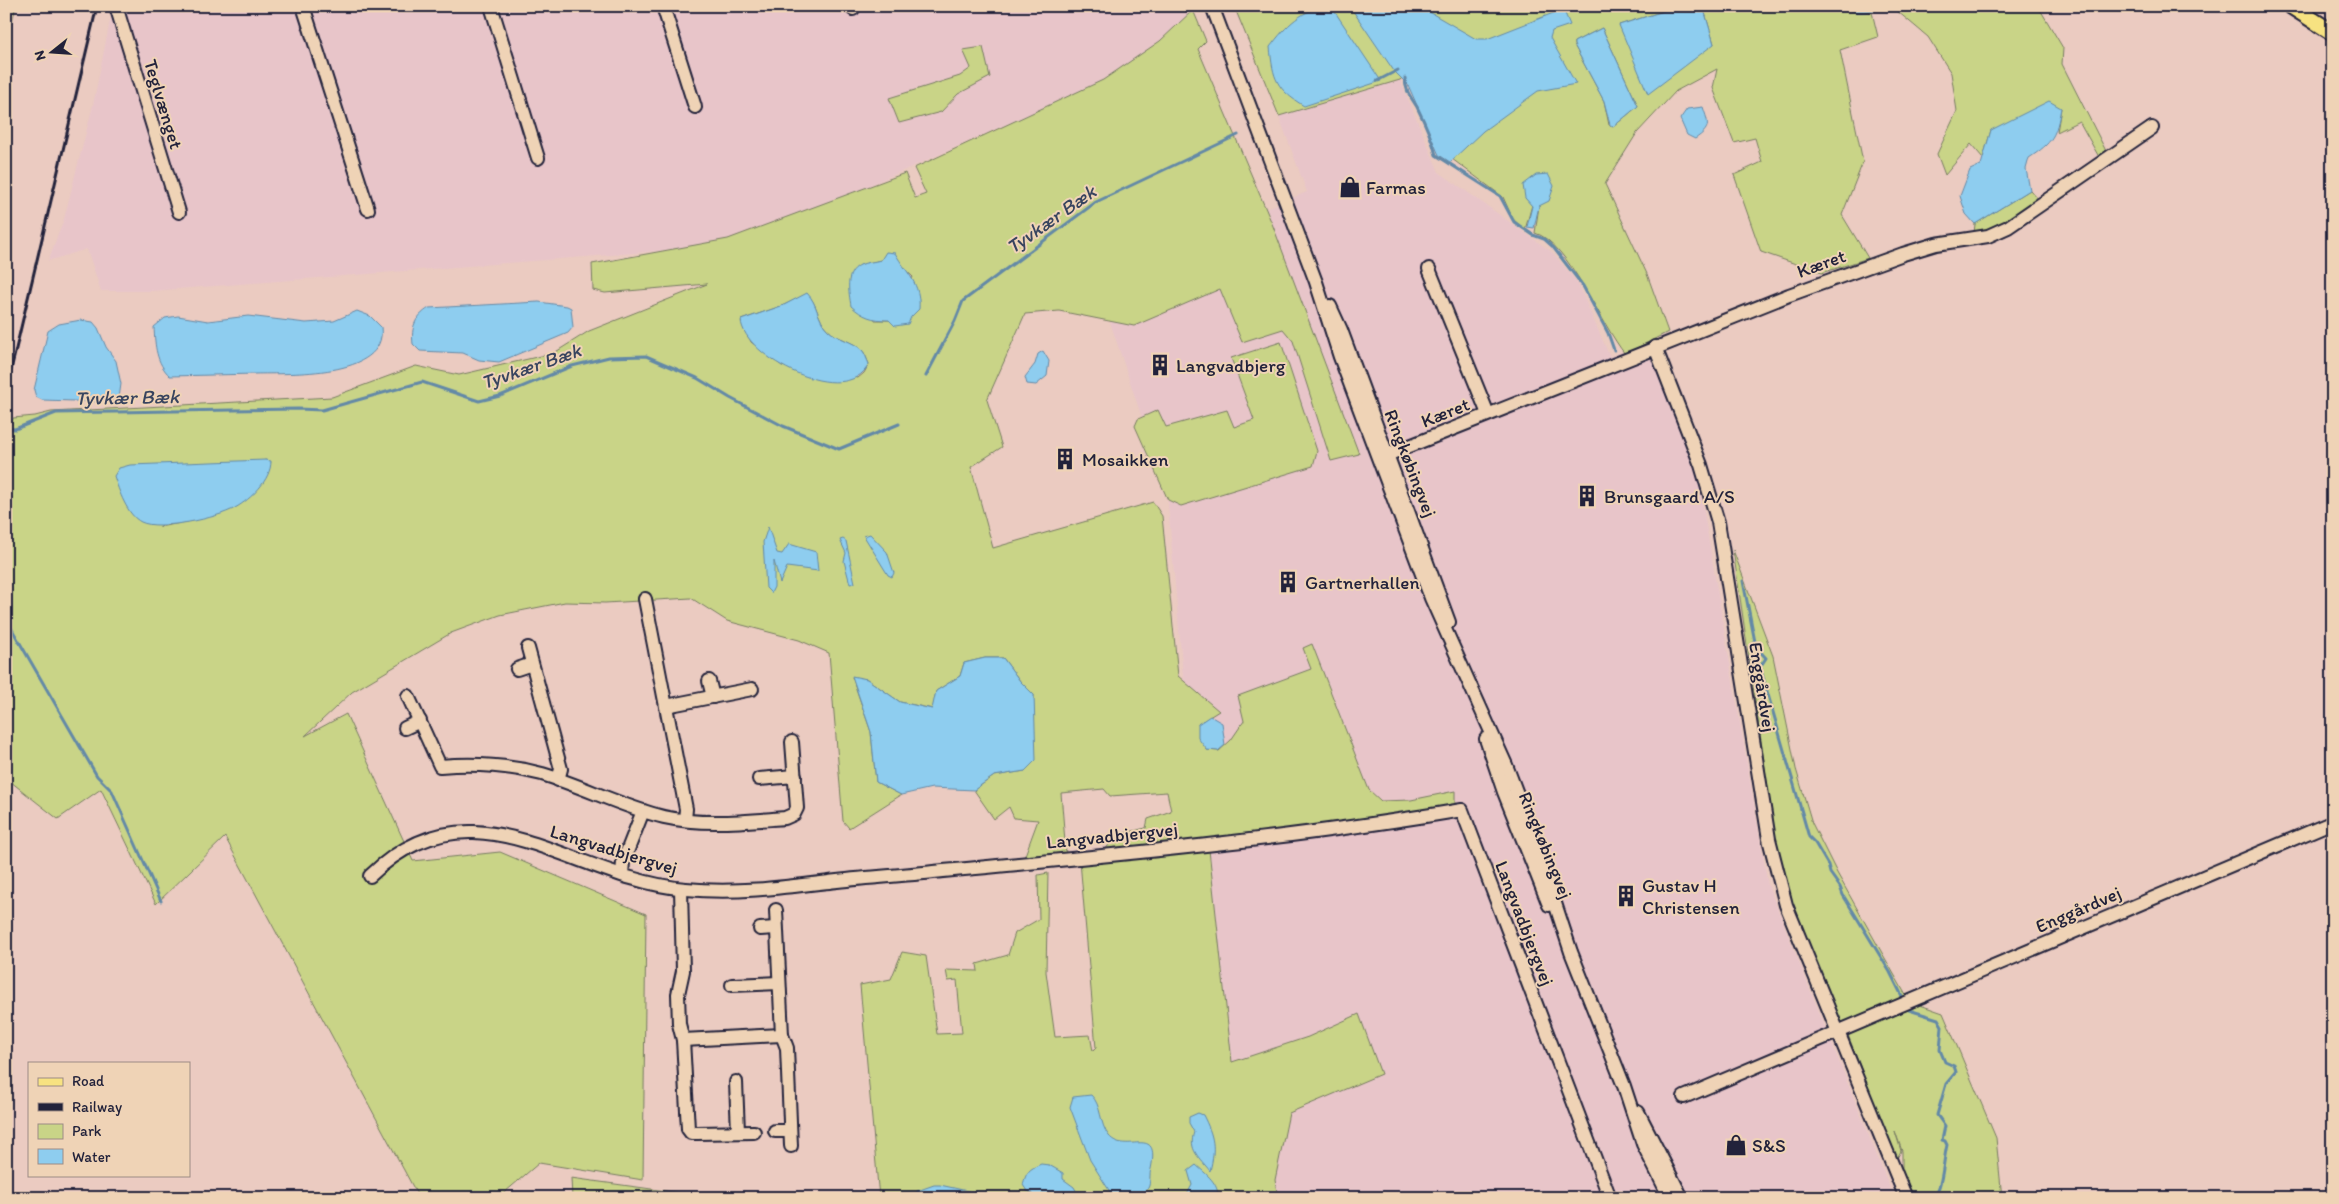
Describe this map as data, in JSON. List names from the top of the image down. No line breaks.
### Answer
{"streets":{"street":["Teglvænget","Kæret","Ringkøbingvej","Enggårdvej","Langvadbjergvej"]},"crossings":[["Kæret","Ringkøbingvej"],["Kæret","Enggårdvej"]],"water":["Tyvkær Bæk"],"places":{"shop":["Farmas","S&S"],"building":["Langvadbjerg","Mosaikken","Brunsgaard A/S","Gartnerhallen","Gustav H Christensen"]},"legend":["Road","Railway","Park","Water"],"north":"left"}
